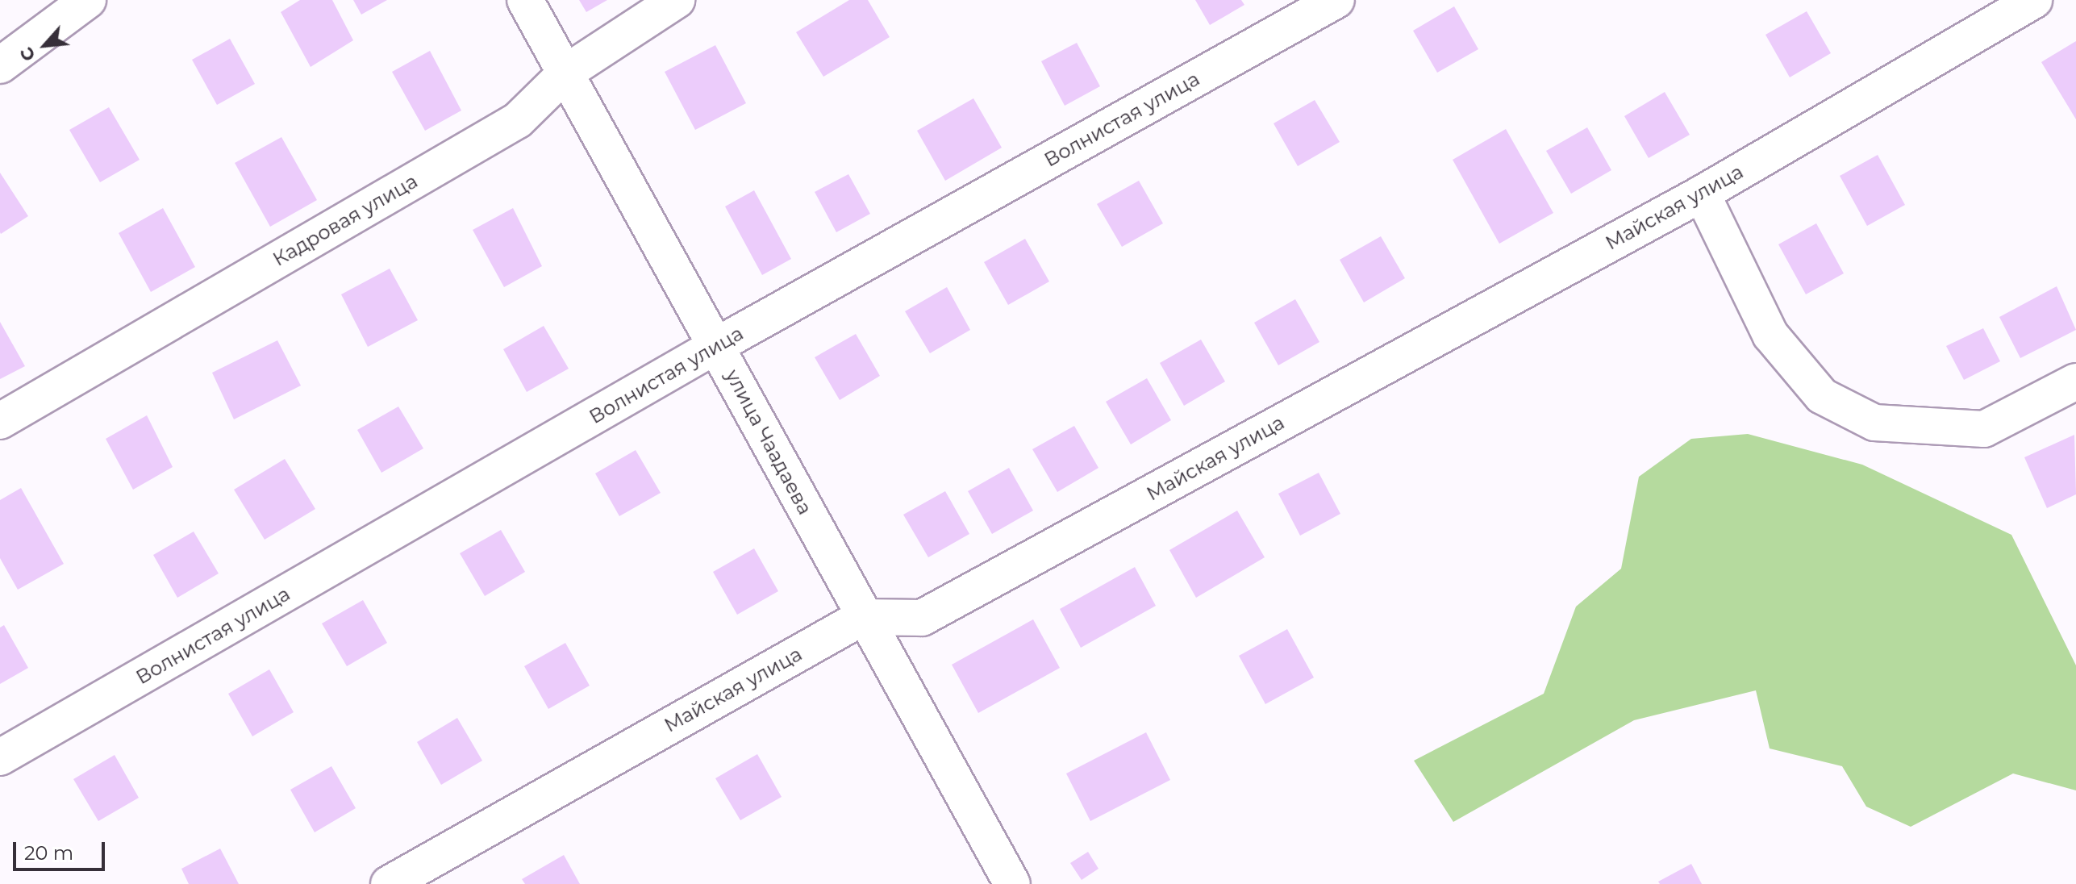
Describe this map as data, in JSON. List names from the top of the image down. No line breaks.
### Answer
{"streets":{"street":["Волнистая улица","Майская улица","Кадровая улица","улица Чаадаева"]},"crossings":[["Волнистая улица","улица Чаадаева"],["Майская улица","улица Чаадаева"],["Кадровая улица","улица Чаадаева"]],"scale_bar":"20 m","north":"bottom left"}
